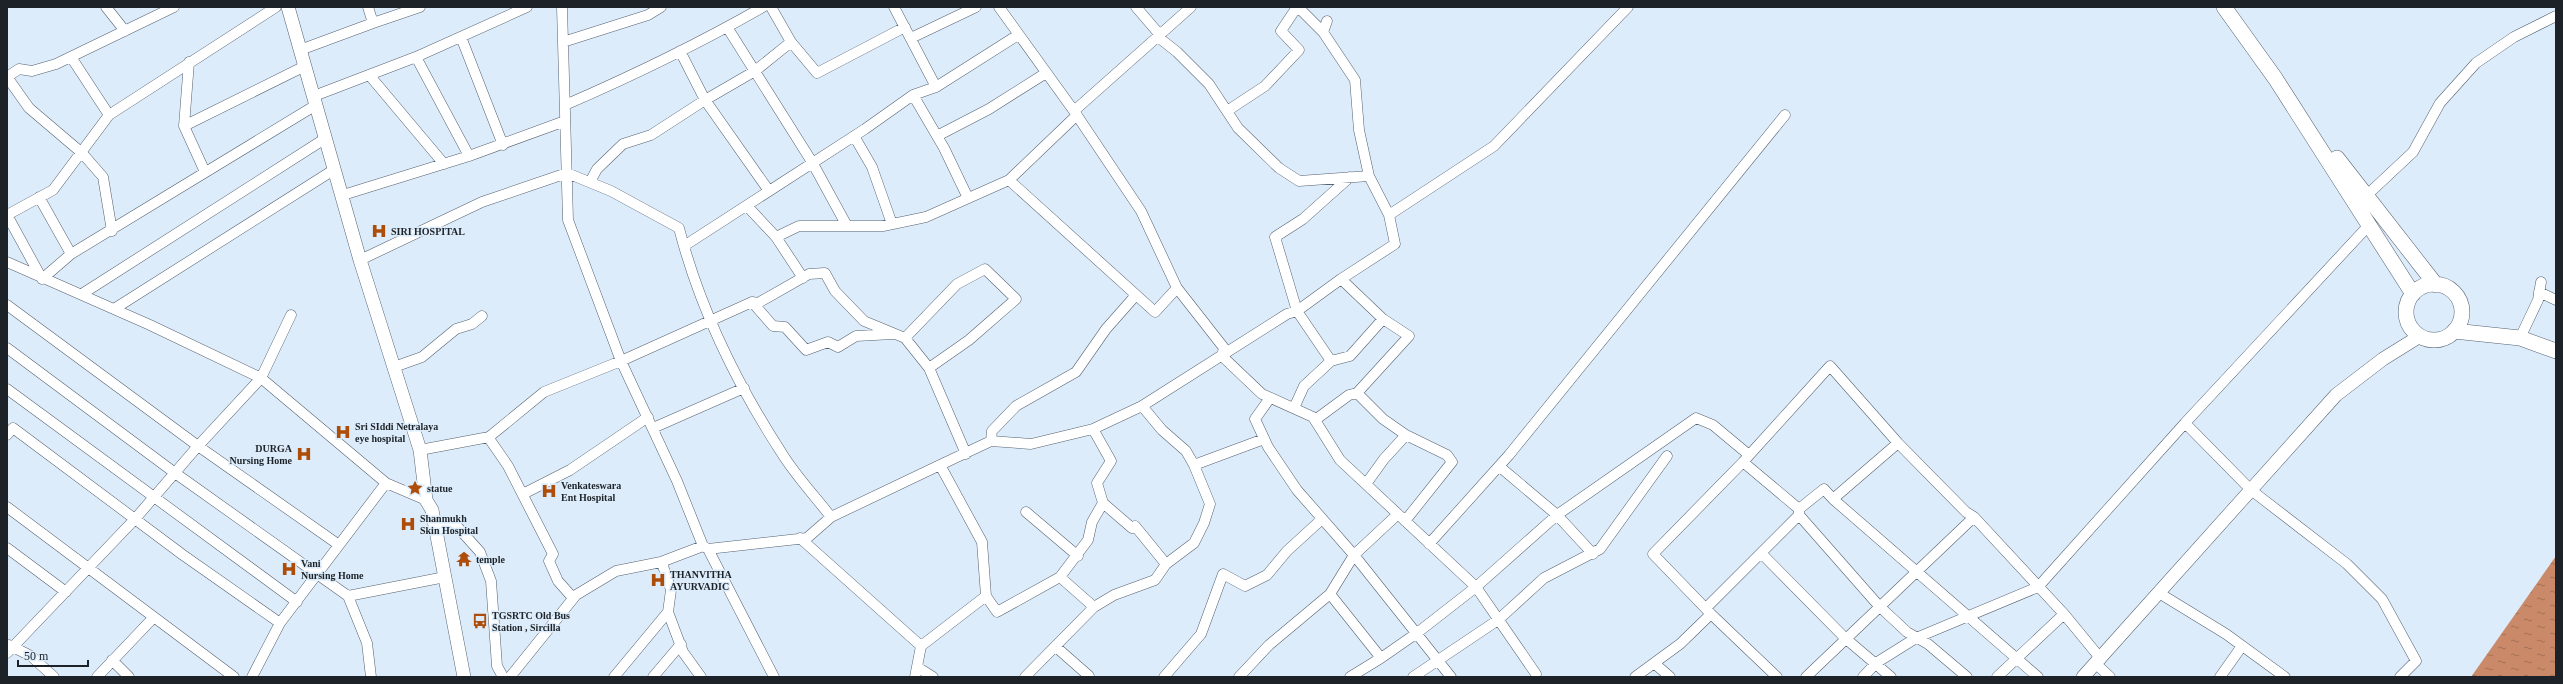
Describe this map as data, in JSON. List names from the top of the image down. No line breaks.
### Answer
{"places":{"hospital":["SIRI HOSPITAL","Sri SIddi Netralaya eye hospital","DURGA Nursing Home","Venkateswara Ent Hospital","Shanmukh Skin Hospital","Vani Nursing Home","THANVITHA AYURVADIC"],"place":["statue"],"temple":["temple"],"bus stop":["TGSRTC Old Bus Station , Sircilla"]},"scale_bar":"50 m"}
